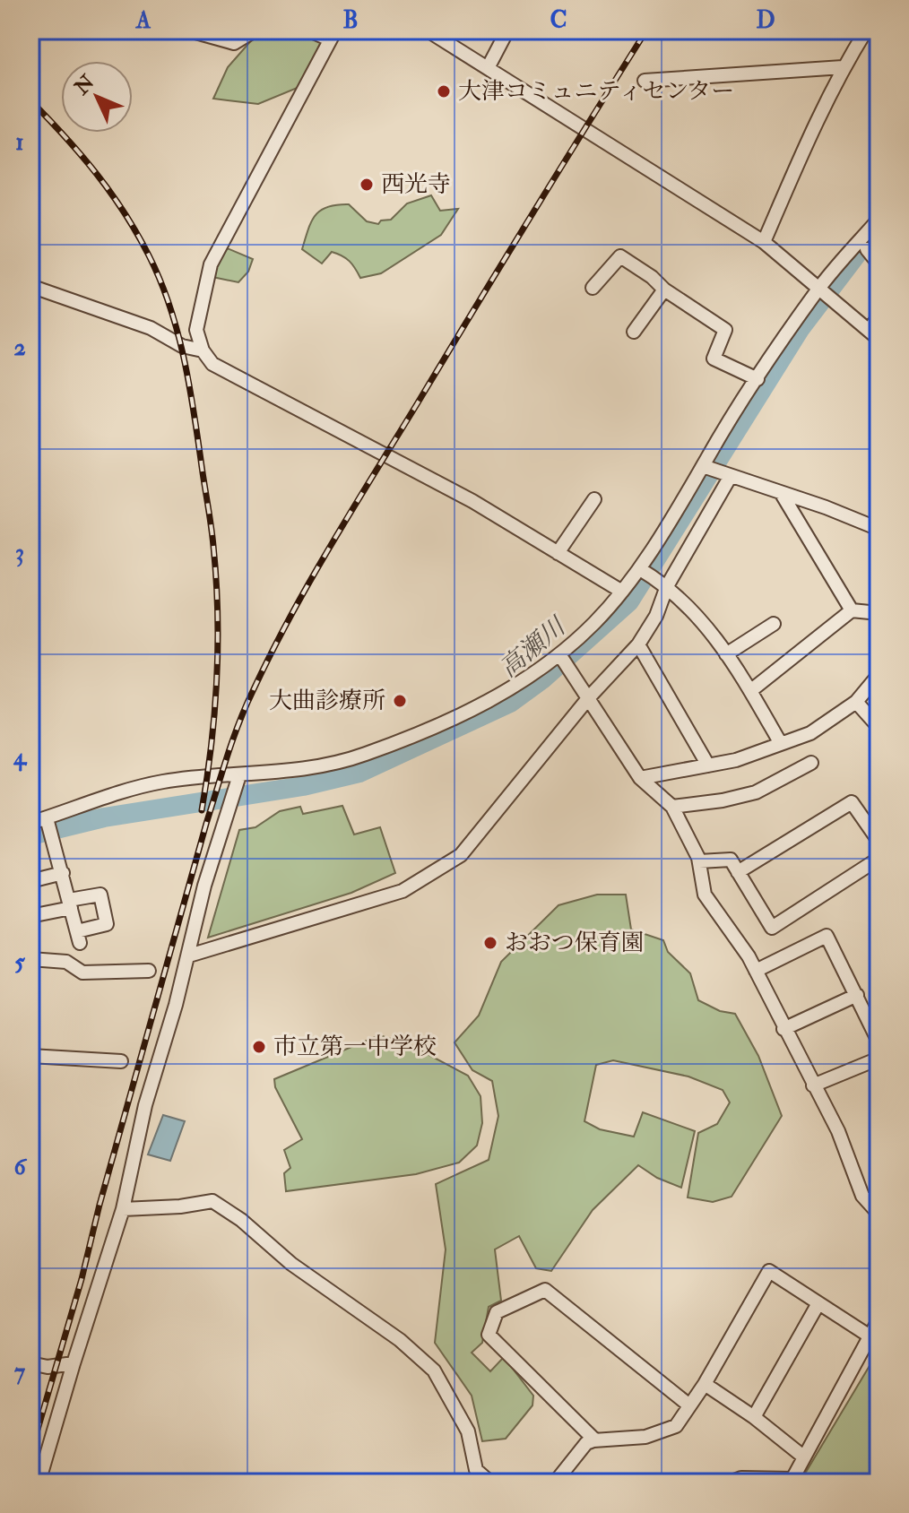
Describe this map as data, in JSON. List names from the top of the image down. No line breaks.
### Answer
{"water":["高瀬川"],"places":["大津コミュニティセンター","西光寺","大曲診療所","おおつ保育園","市立第一中学校"],"north":"top left","grid":{"columns":["A","B","C","D"],"rows":["1","2","3","4","5","6","7"]}}
